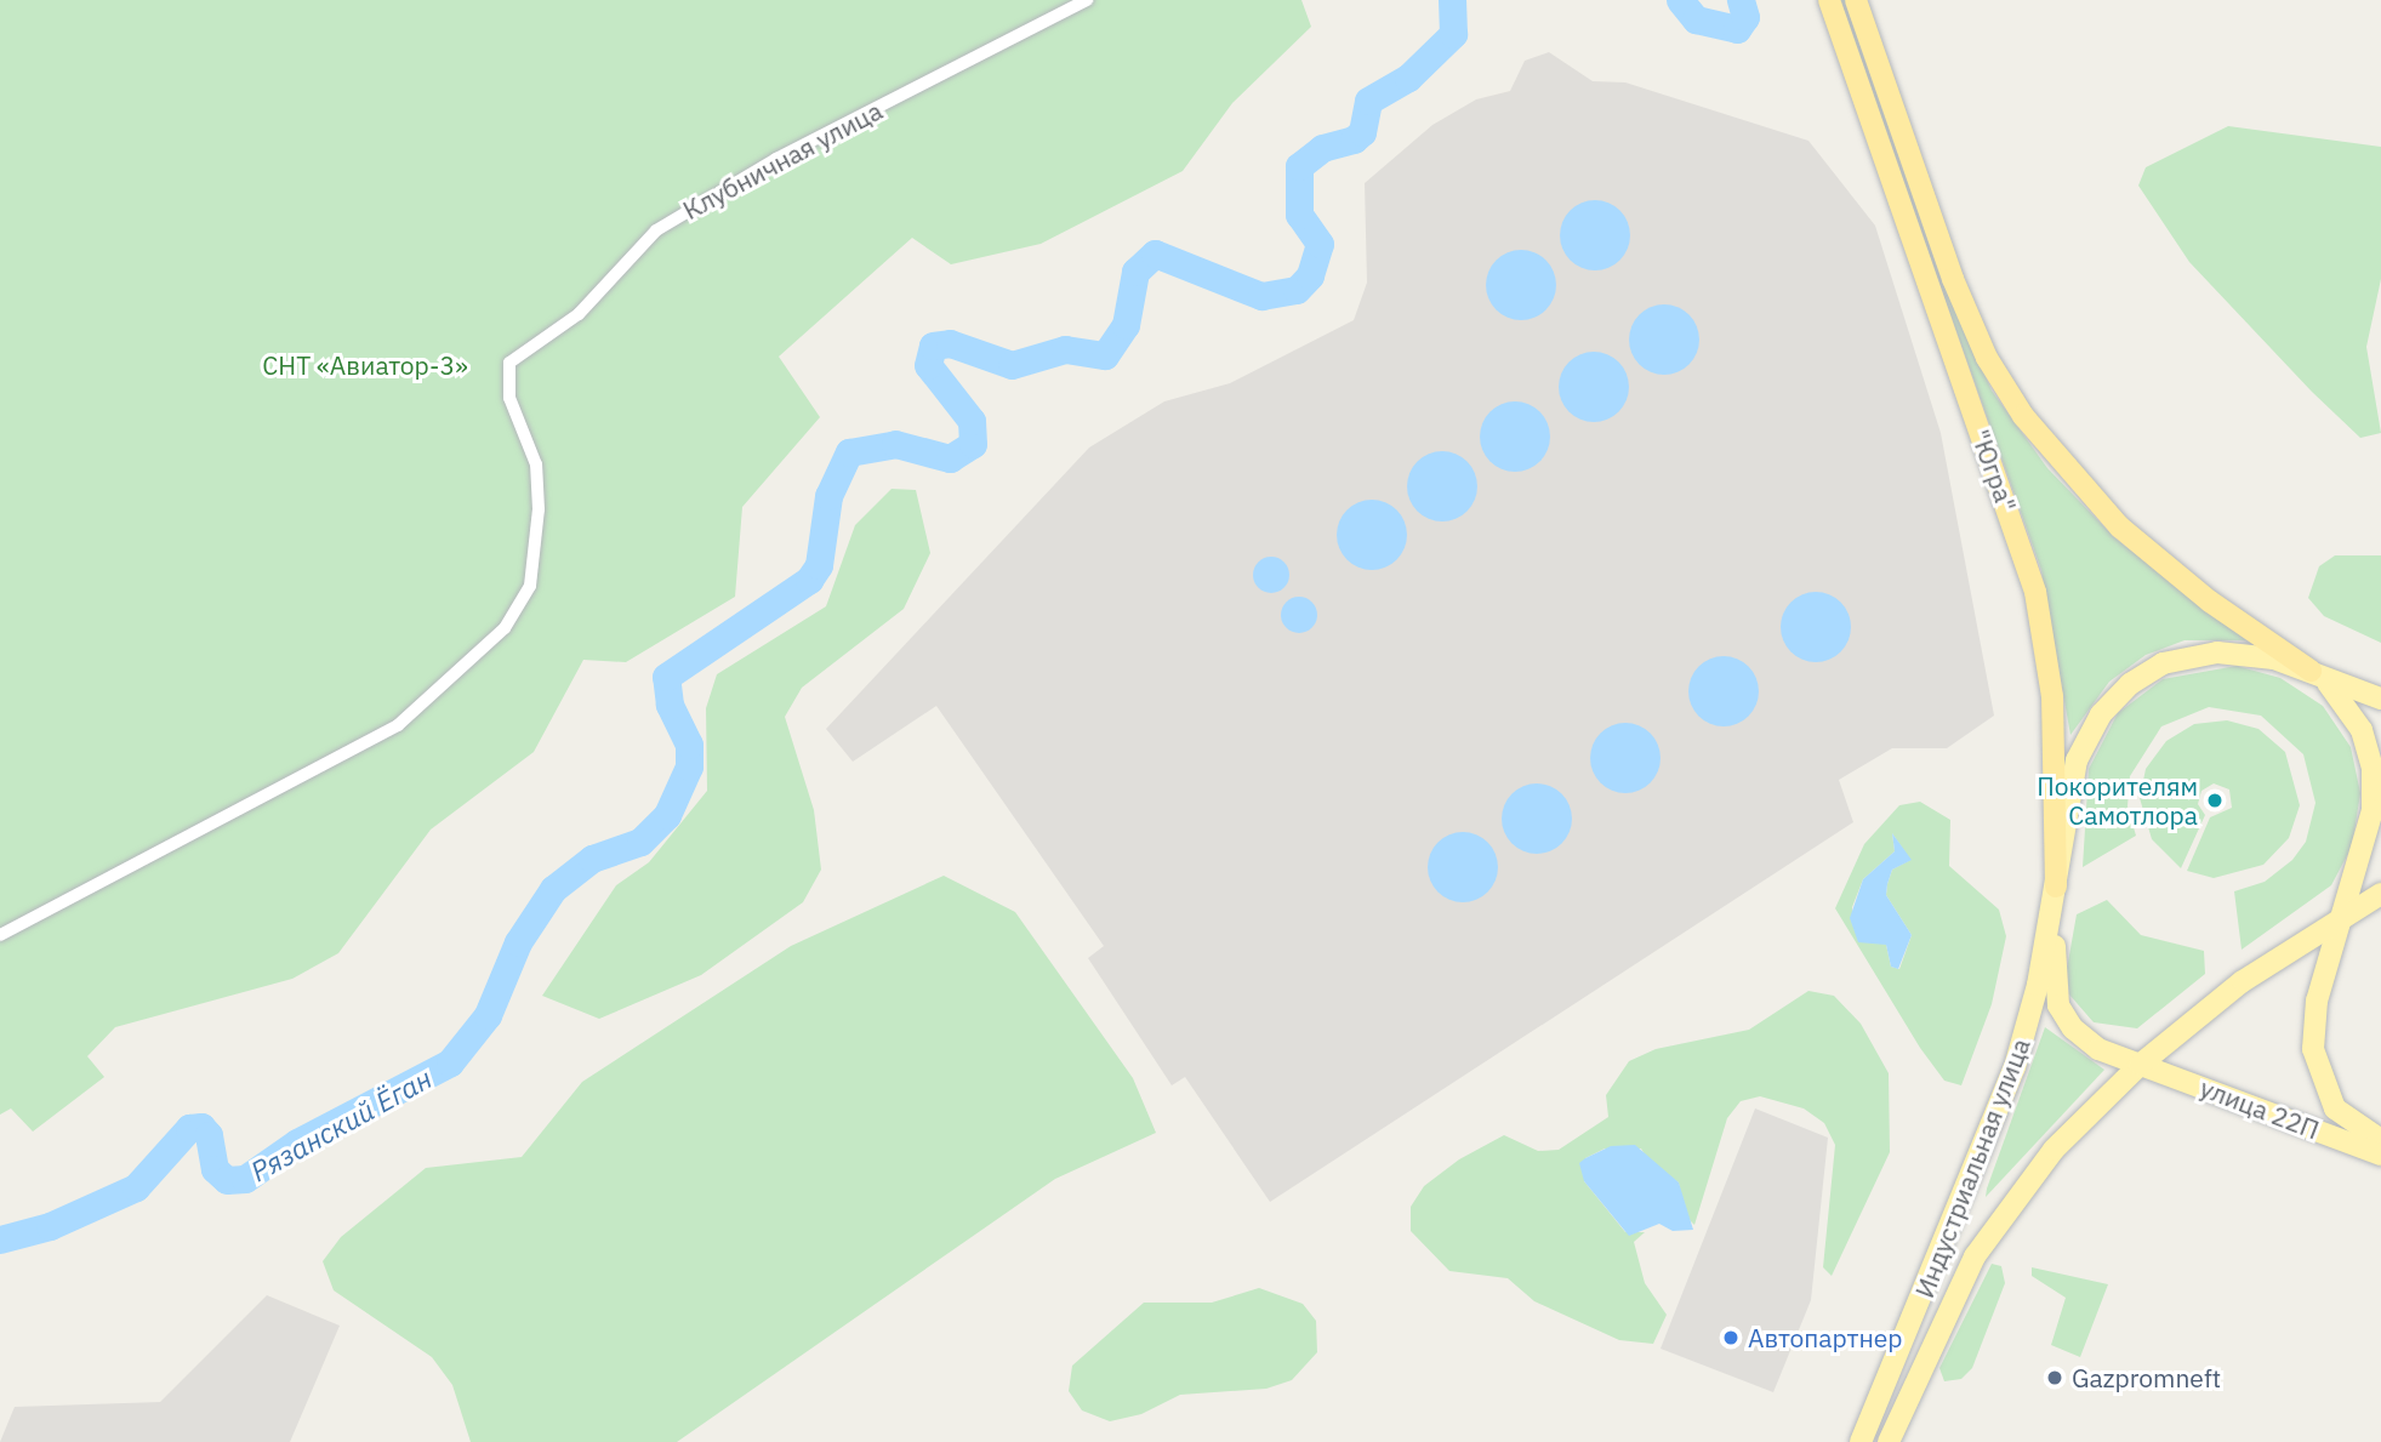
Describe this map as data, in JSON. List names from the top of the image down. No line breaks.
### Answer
{"streets":{"highway":["\"Югра\""],"main road":["улица 22П","Индустриальная улица"],"street":["Клубничная улица"]},"crossings":[["\"Югра\"","улица 22П"],["\"Югра\"","Индустриальная улица"],["улица 22П","Индустриальная улица"]],"water":["Рязанский Ёган"],"parks":["СНТ «Авиатор-3»"],"places":["Покорителям Самотлора","Автопартнер","Gazpromneft"]}
